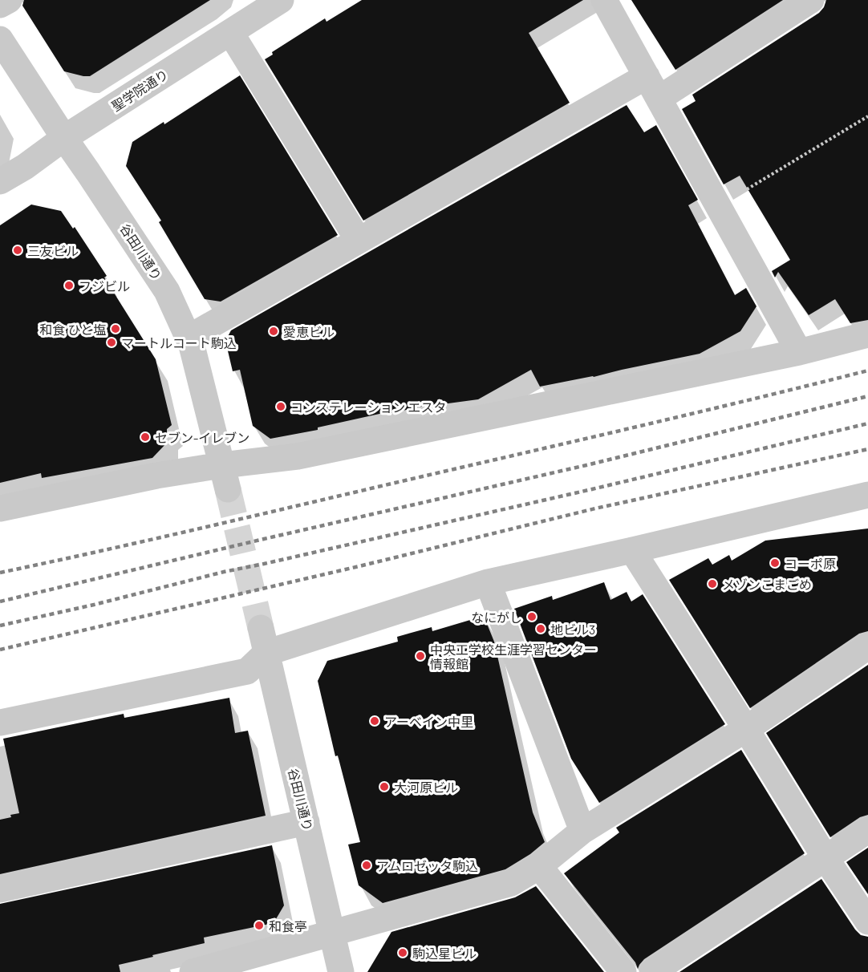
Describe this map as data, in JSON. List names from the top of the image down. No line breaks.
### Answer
{"streets":{"street":["聖学院通り","谷田川通り"]},"crossings":[["聖学院通り","谷田川通り"]],"places":["三友ビル","フジビル","和食 ひと塩","愛恵ビル","マートルコート駒込","コンステレーション エスタ","セブン-イレブン","コーポ原","メゾンこまごめ","なにがし","地ビル3","中央工学校生涯学習センター 情報館","アーベイン中里","大河原ビル","アムロゼッタ駒込","和食亭","駒込星ビル"]}
